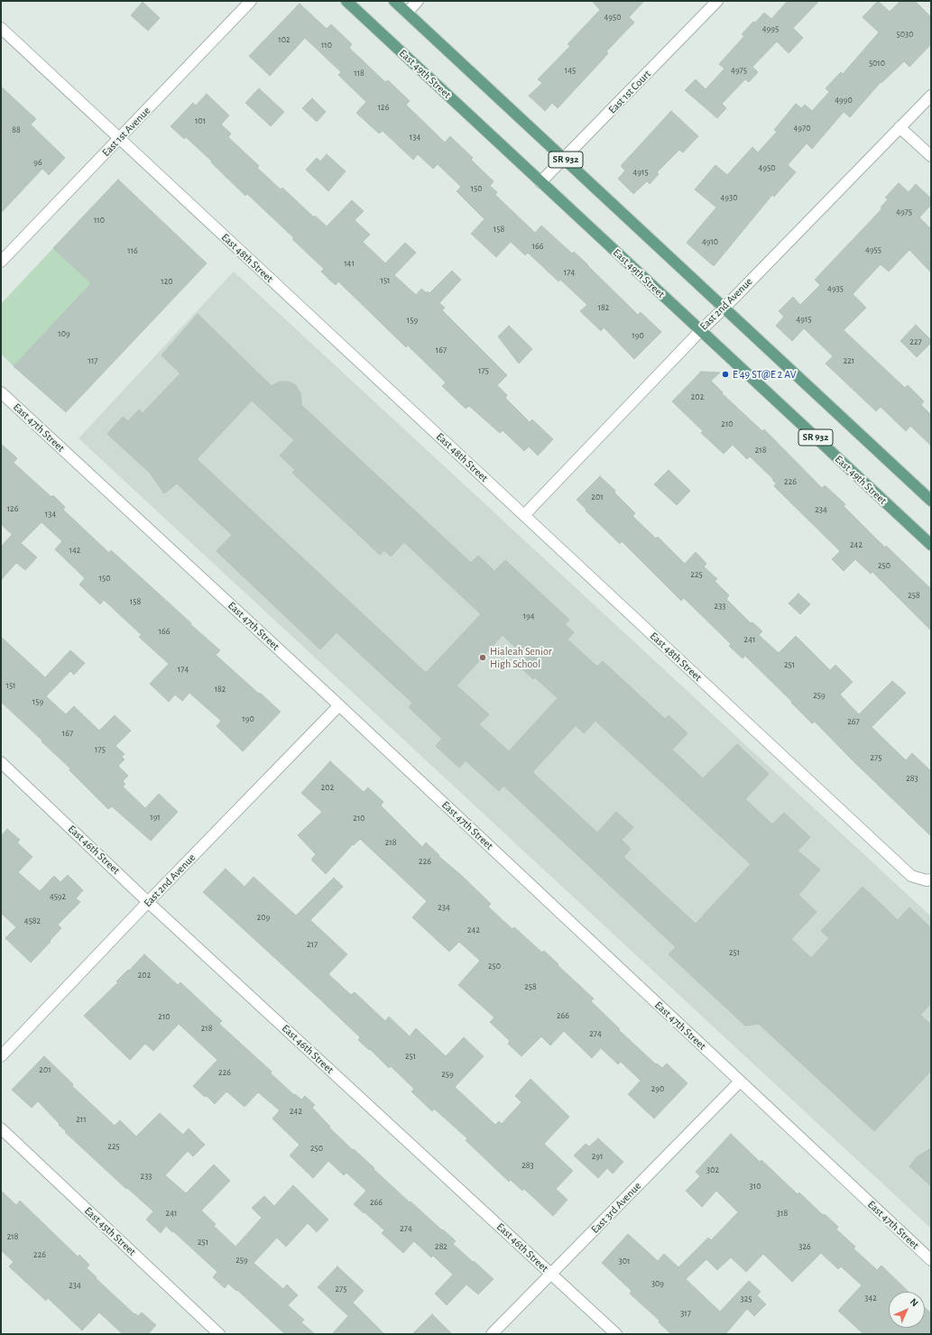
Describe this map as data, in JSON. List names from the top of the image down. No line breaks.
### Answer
{"streets":{"main road":["East 49th Street","SR 932"],"street":["East 1st Court","East 1st Avenue","East 48th Street","East 2nd Avenue","East 47th Street","East 46th Street","East 3rd Avenue","East 45th Street"]},"crossings":[["East 49th Street","East 1st Court"],["East 49th Street","East 2nd Avenue"],["East 1st Court","SR 932"],["East 1st Avenue","East 48th Street"],["SR 932","East 2nd Avenue"],["East 48th Street","East 2nd Avenue"],["East 2nd Avenue","East 47th Street"],["East 2nd Avenue","East 46th Street"],["East 47th Street","East 3rd Avenue"],["East 46th Street","East 3rd Avenue"]],"places":["E 49 ST@E 2 AV","Hialeah Senior High School"],"house_numbers":["4950","4995","5030","102","110","5010","145","4975","118","4990","126","101","4970","88","134","96","4950","4915","150","4930","4975","110","158","4910","166","4955","116","141","174","151","120","4935","182","4915","159","109","190","227","167","117","221","175","202","210","218","226","201","126","234","134","242","142","250","225","150","258","158","233","194","166","241","251","174","151","182","259","159","190","267","167","175","275","283","202","191","210","218","226","4592","234","209","4582","242","217","251","250","202","258","266","210","218","274","251","201","226","259","290","242","211","225","250","291","283","302","233","310","266","241","318","274","218","251","282","326","226","259","301","309","234","275","342","325","317"],"north":"top right"}
